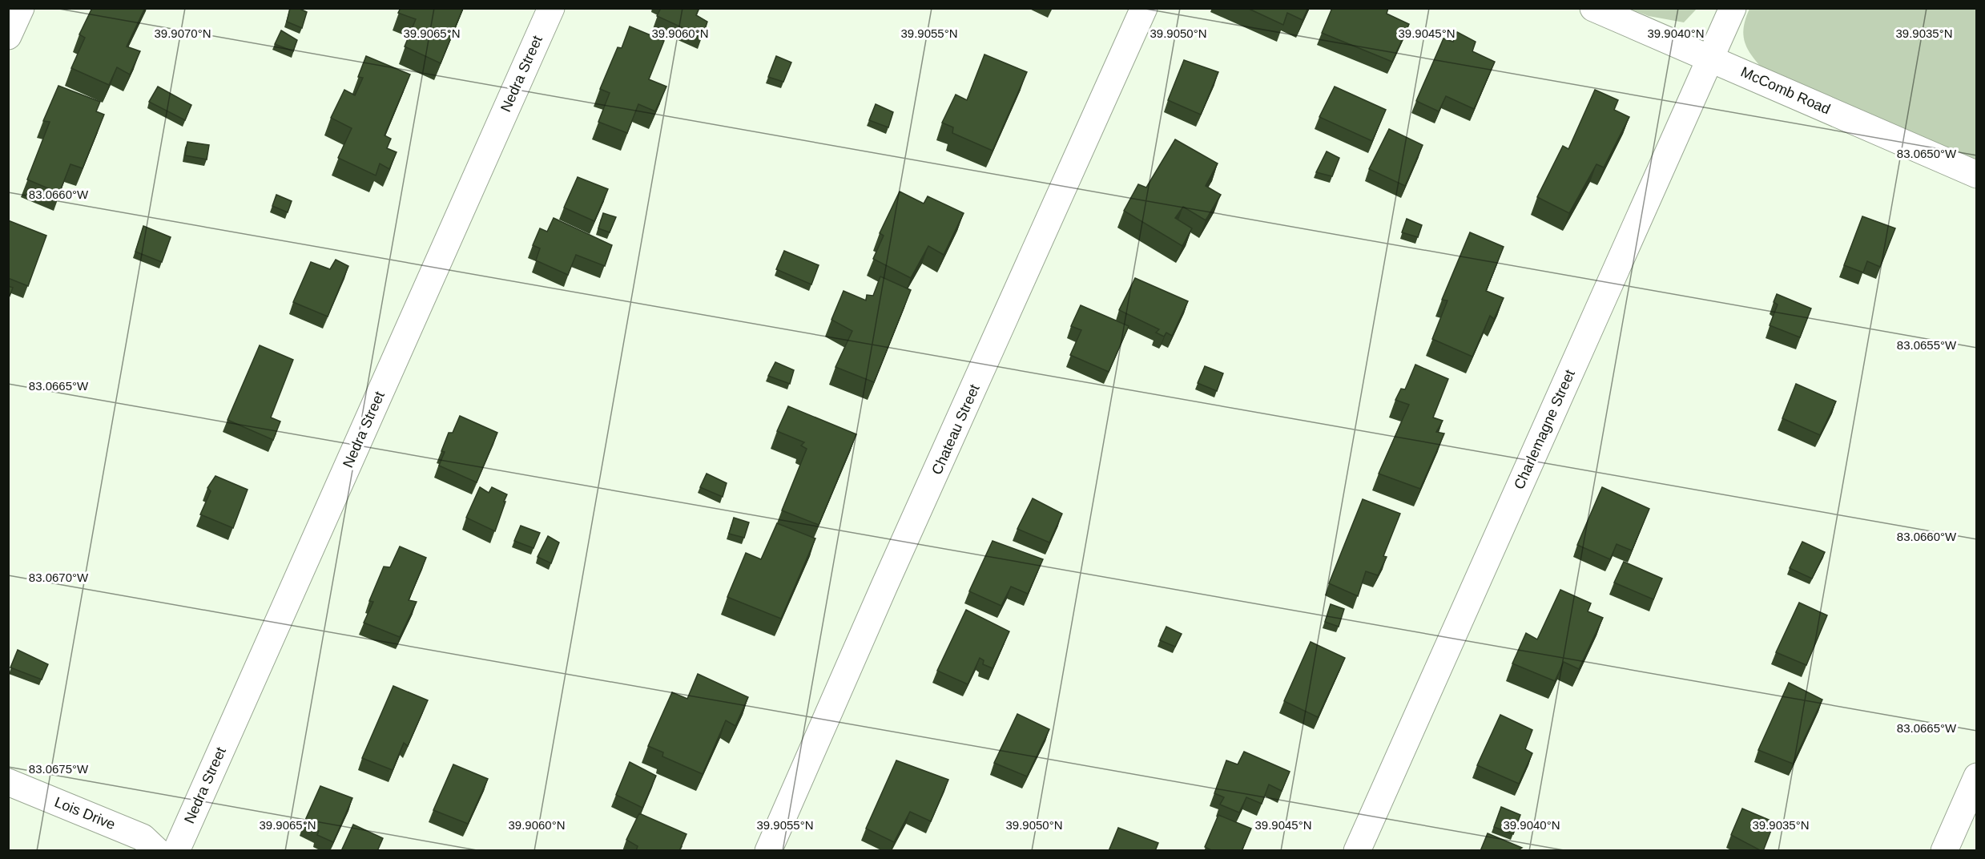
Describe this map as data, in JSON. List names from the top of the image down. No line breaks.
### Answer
{"streets":{"street":["Nedra Street","McComb Road","Chateau Street","Charlemagne Street","Lois Drive"]},"crossings":[["McComb Road","Charlemagne Street"]],"coordinates":["39.9070°N","39.9065°N","39.9060°N","39.9055°N","39.9050°N","39.9045°N","39.9040°N","39.9035°N","83.0650°W","83.0660°W","83.0655°W","83.0665°W","83.0670°W","83.0675°W"]}
